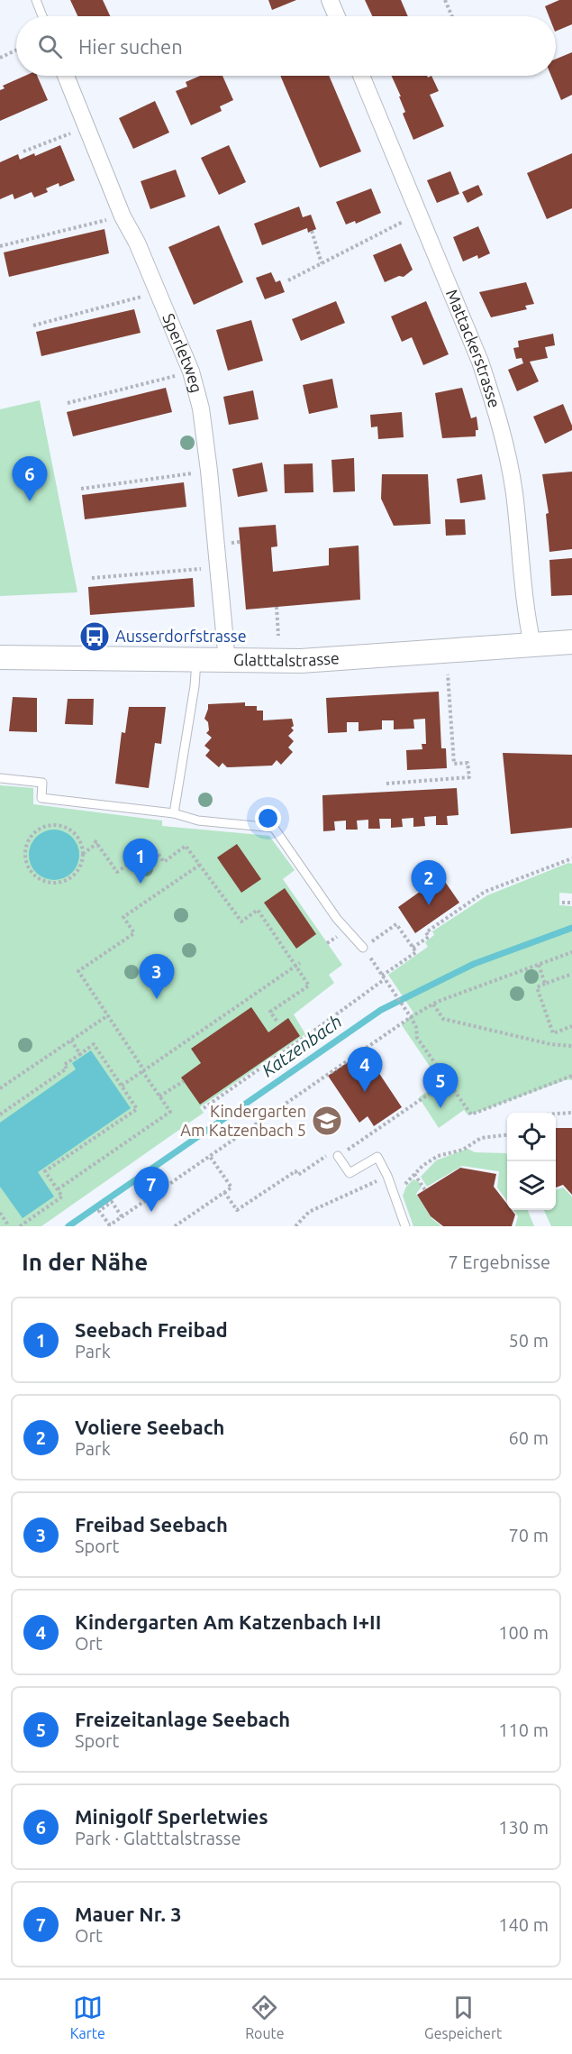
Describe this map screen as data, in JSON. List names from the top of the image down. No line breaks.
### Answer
{"streets":{"main road":["Glatttalstrasse"],"street":["Mattackerstrasse","Sperletweg"]},"crossings":[["Mattackerstrasse","Glatttalstrasse"],["Sperletweg","Glatttalstrasse"]],"water":["Katzenbach"],"places":{"bus stop":["Ausserdorfstrasse"],"school or university":["Kindergarten Am Katzenbach 5"]},"page":{"search":"Hier suchen","pins":["6","1","2","3","4","5","7"],"heading":["In der Nähe","7 Ergebnisse"],"list":[{"mark":"1","name":"Seebach Freibad","note":"Park","value":"50 m"},{"mark":"2","name":"Voliere Seebach","note":"Park","value":"60 m"},{"mark":"3","name":"Freibad Seebach","note":"Sport","value":"70 m"},{"mark":"4","name":"Kindergarten Am Katzenbach I+II","note":"Ort","value":"100 m"},{"mark":"5","name":"Freizeitanlage Seebach","note":"Sport","value":"110 m"},{"mark":"6","name":"Minigolf Sperletwies","note":"Park · Glatttalstrasse","value":"130 m"},{"mark":"7","name":"Mauer Nr. 3","note":"Ort","value":"140 m"}],"nav":["Karte","Route","Gespeichert"]}}
